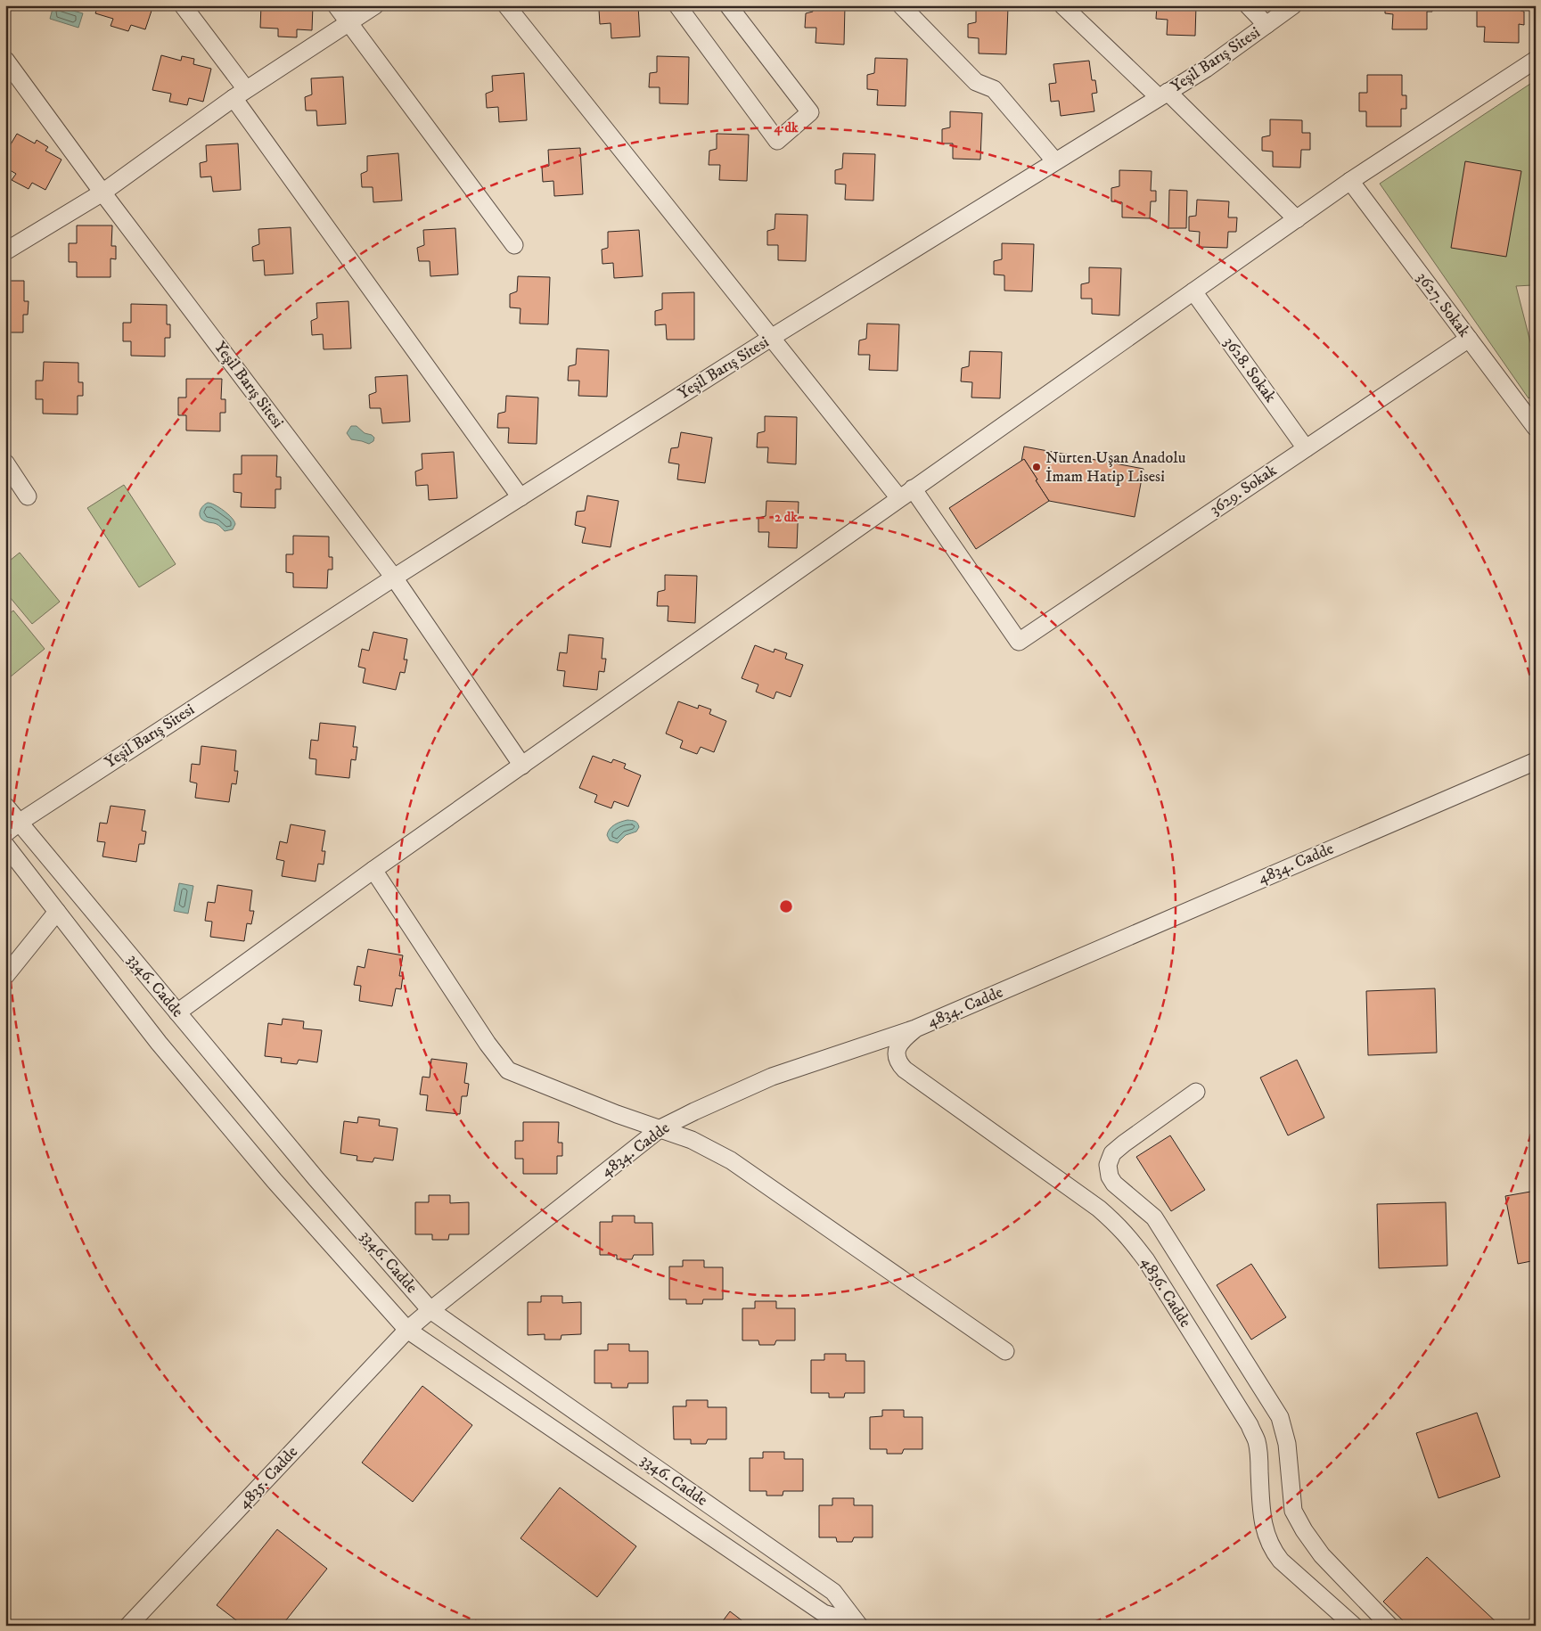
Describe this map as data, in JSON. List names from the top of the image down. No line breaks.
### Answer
{"streets":{"street":["Yeşil Barış Sitesi","3627. Sokak","3628. Sokak","3629. Sokak","4834. Cadde","3346. Cadde","4836. Cadde","4835. Cadde"]},"crossings":[["Yeşil Barış Sitesi","3346. Cadde"],["3627. Sokak","3629. Sokak"],["3628. Sokak","3629. Sokak"],["4834. Cadde","3346. Cadde"],["4834. Cadde","4836. Cadde"],["4834. Cadde","4835. Cadde"],["3346. Cadde","4835. Cadde"]],"places":["Nurten Uşan Anadolu İmam Hatip Lisesi"],"rings":["4 dk","2 dk"]}
